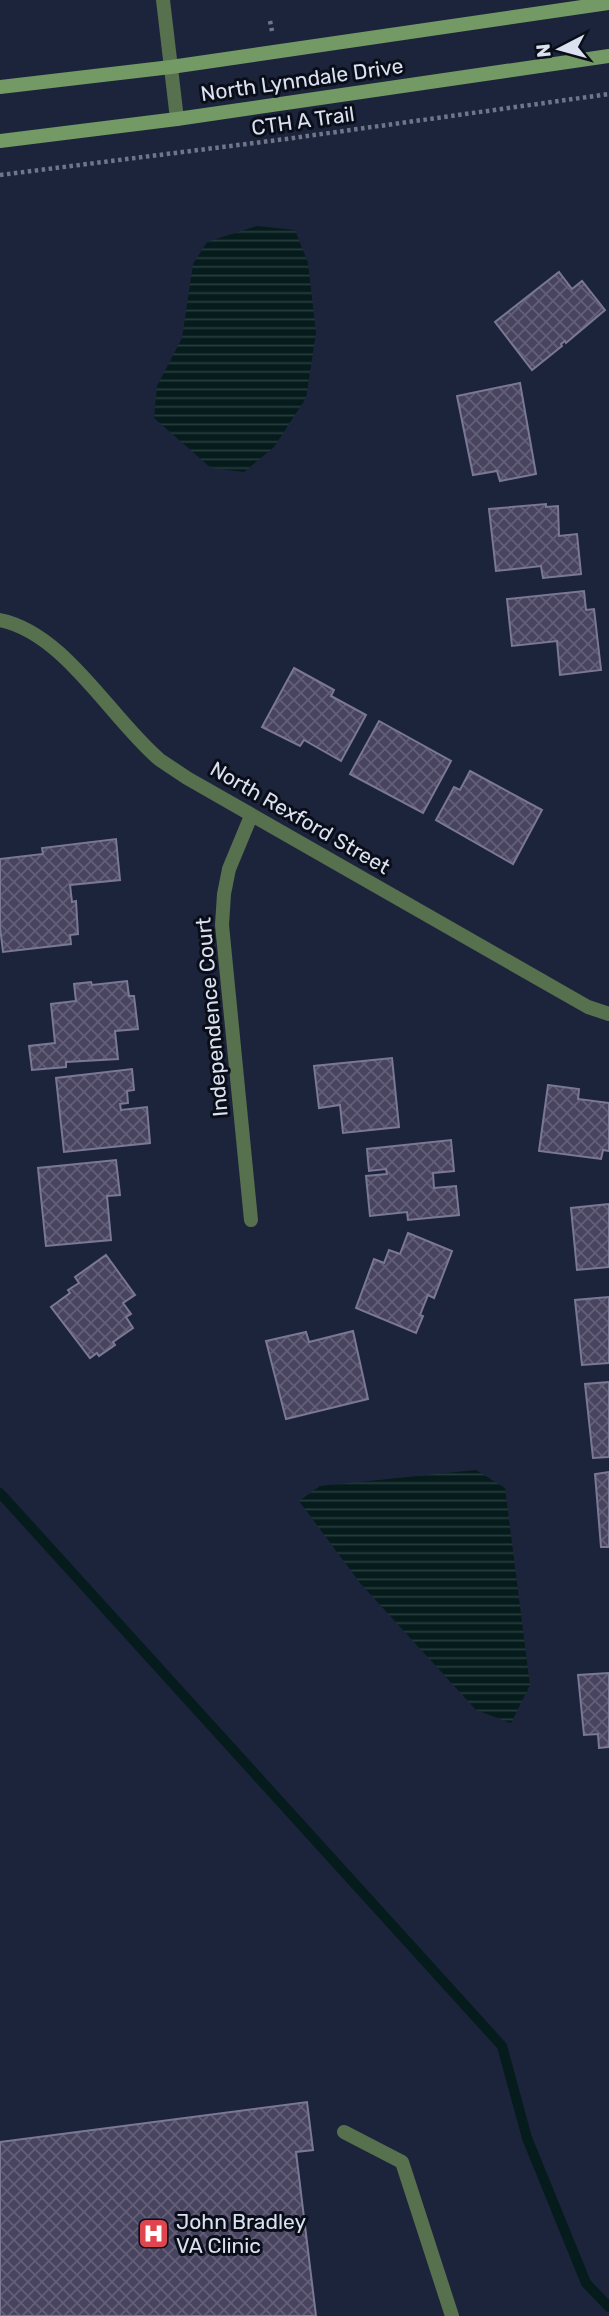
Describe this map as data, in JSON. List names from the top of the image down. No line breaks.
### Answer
{"streets":{"main road":["North Lynndale Drive"],"street":["North Rexford Street","Independence Court"],"path":["CTH A Trail"]},"crossings":[["North Rexford Street","Independence Court"]],"places":{"hospital":["John Bradley VA Clinic"]},"north":"left"}
